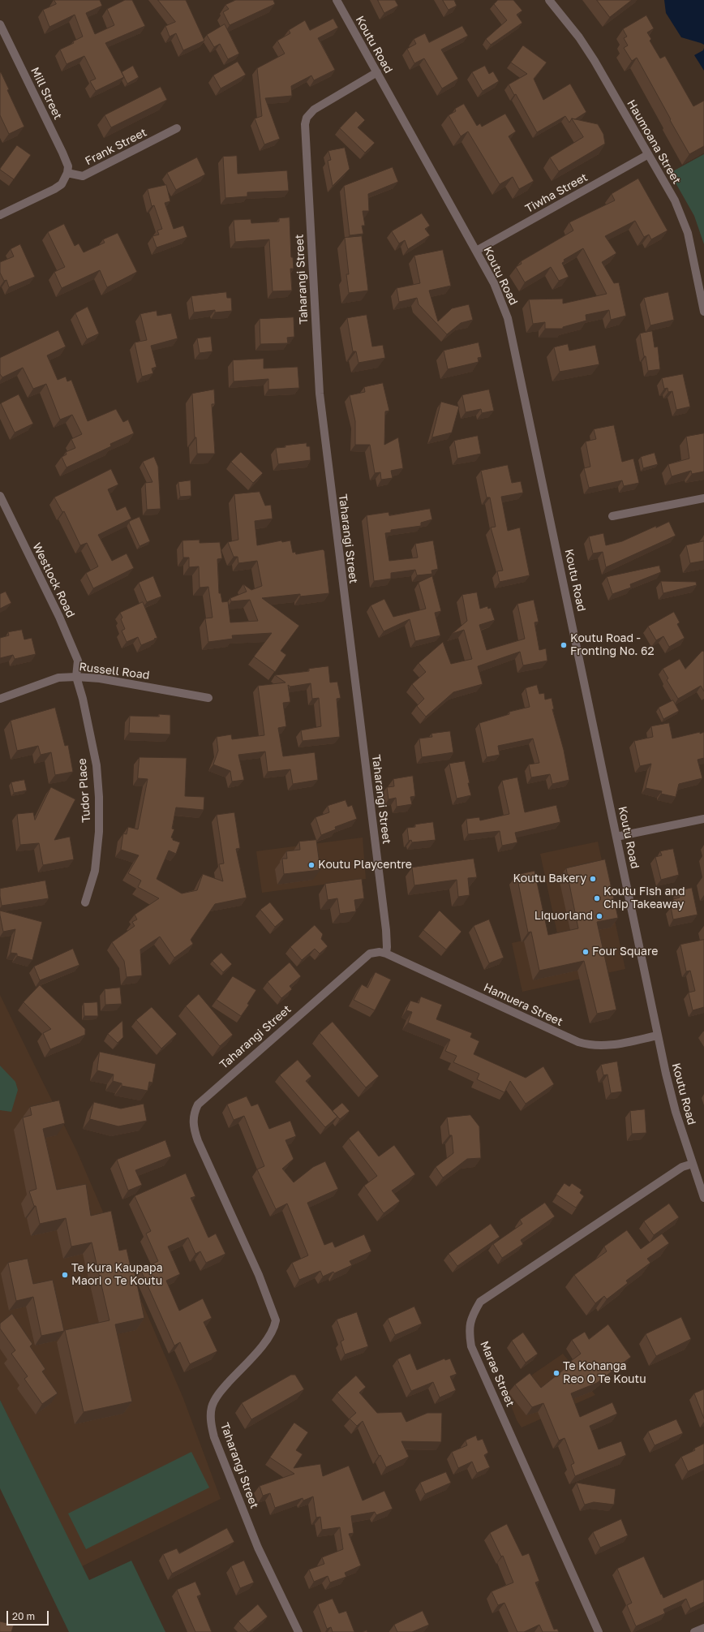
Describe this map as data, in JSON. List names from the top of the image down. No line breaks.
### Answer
{"streets":{"street":["Koutu Road","Mill Street","Haumoana Street","Frank Street","Tiwha Street","Taharangi Street","Westlock Road","Russell Road","Tudor Place","Hamuera Street","Marae Street"]},"crossings":[["Koutu Road","Tiwha Street"],["Koutu Road","Taharangi Street"],["Koutu Road","Hamuera Street"],["Koutu Road","Marae Street"],["Mill Street","Frank Street"],["Haumoana Street","Tiwha Street"],["Taharangi Street","Hamuera Street"],["Westlock Road","Russell Road"],["Westlock Road","Tudor Place"],["Russell Road","Tudor Place"]],"places":["Koutu Road - Fronting No. 62","Koutu Playcentre","Koutu Bakery","Koutu Fish and Chip Takeaway","Liquorland","Four Square","Te Kura Kaupapa Maori o Te Koutu","Te Kohanga Reo O Te Koutu"],"scale_bar":"20 m"}
